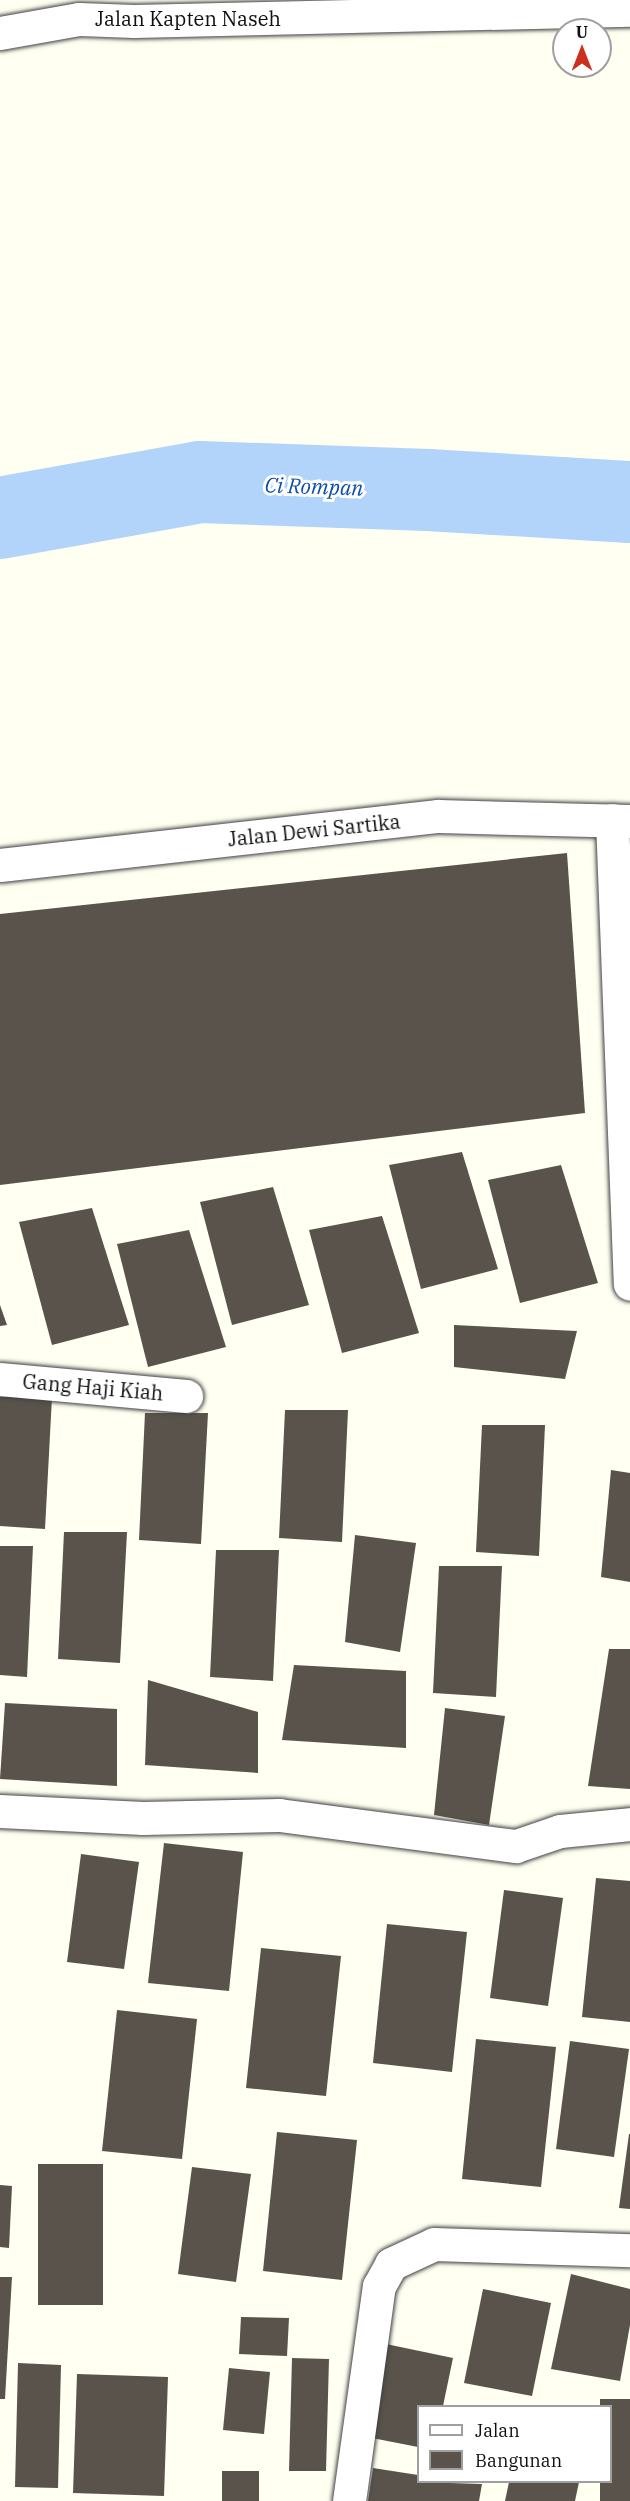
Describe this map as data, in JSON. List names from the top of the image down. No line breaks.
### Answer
{"streets":{"street":["Jalan Kapten Naseh","Jalan Dewi Sartika","Gang Haji Kiah"]},"water":["Ci Rompan"],"legend":["Jalan","Bangunan"],"north":"top"}
